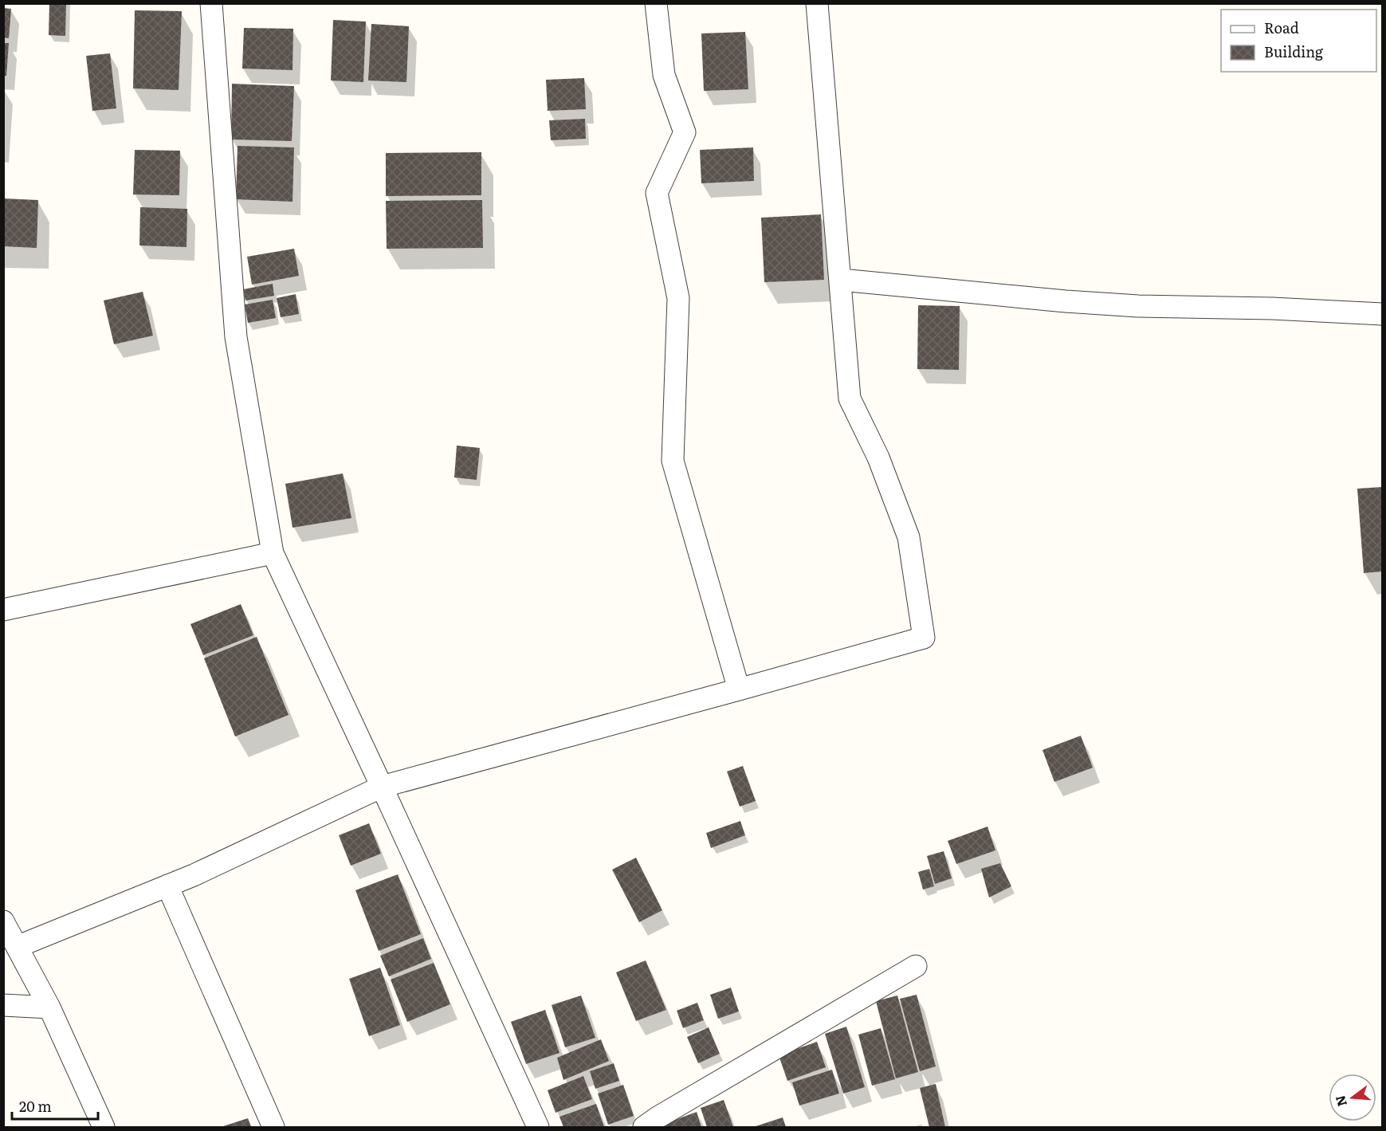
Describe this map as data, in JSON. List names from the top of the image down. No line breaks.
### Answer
{"legend":["Road","Building"],"scale_bar":"20 m","north":"left"}
